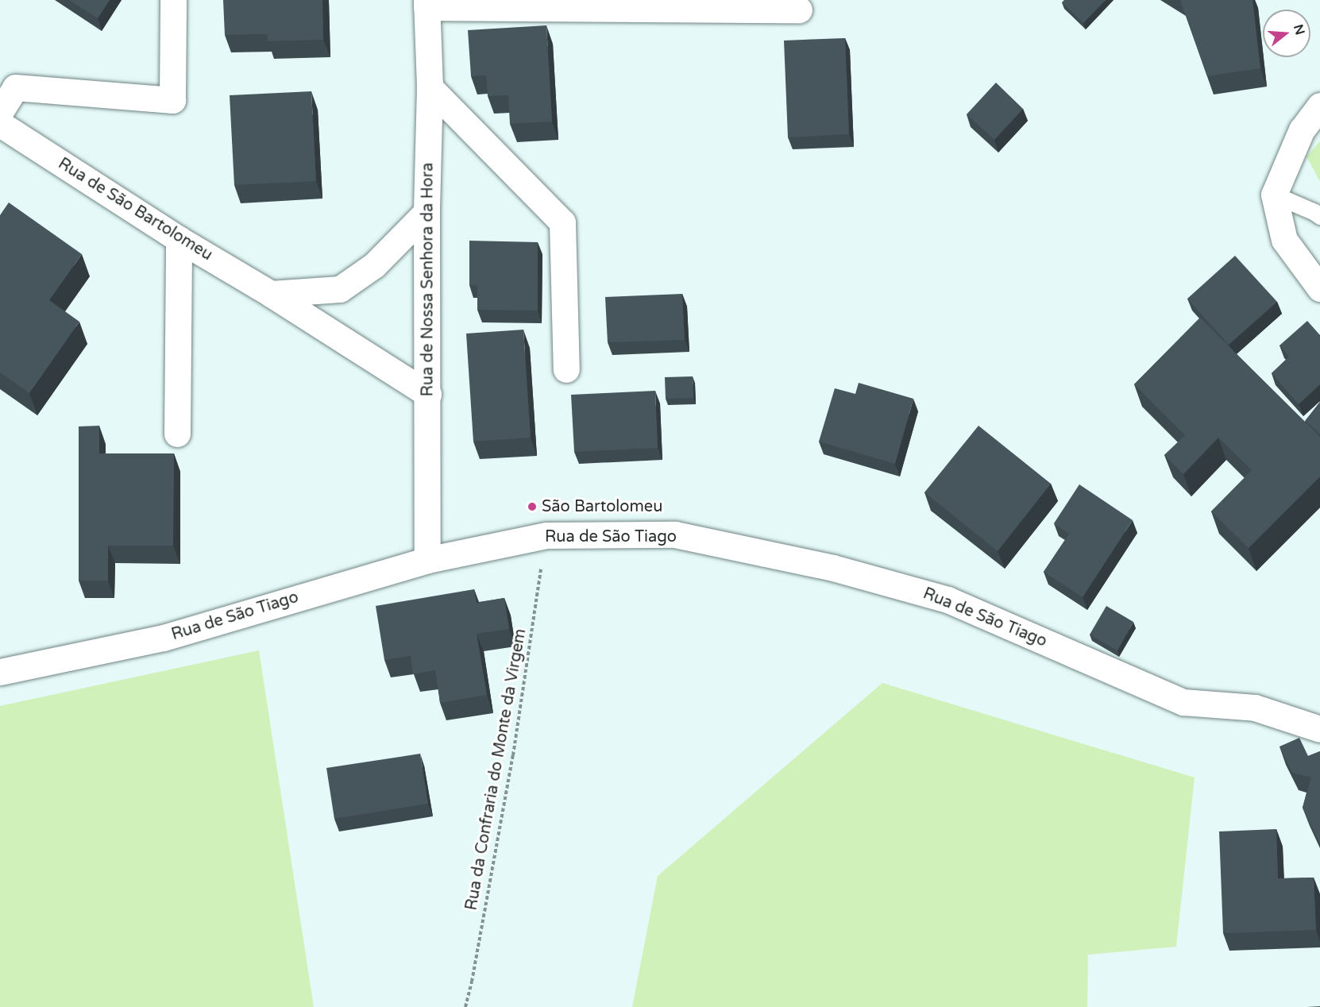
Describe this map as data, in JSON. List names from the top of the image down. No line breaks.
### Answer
{"streets":{"street":["Rua de São Bartolomeu","Rua de Nossa Senhora da Hora","Rua de São Tiago"],"path":["Rua da Confraria do Monte da Virgem"]},"crossings":[["Rua de São Bartolomeu","Rua de Nossa Senhora da Hora"],["Rua de Nossa Senhora da Hora","Rua de São Tiago"],["Rua de São Tiago","Rua da Confraria do Monte da Virgem"]],"places":["São Bartolomeu"],"north":"right"}
